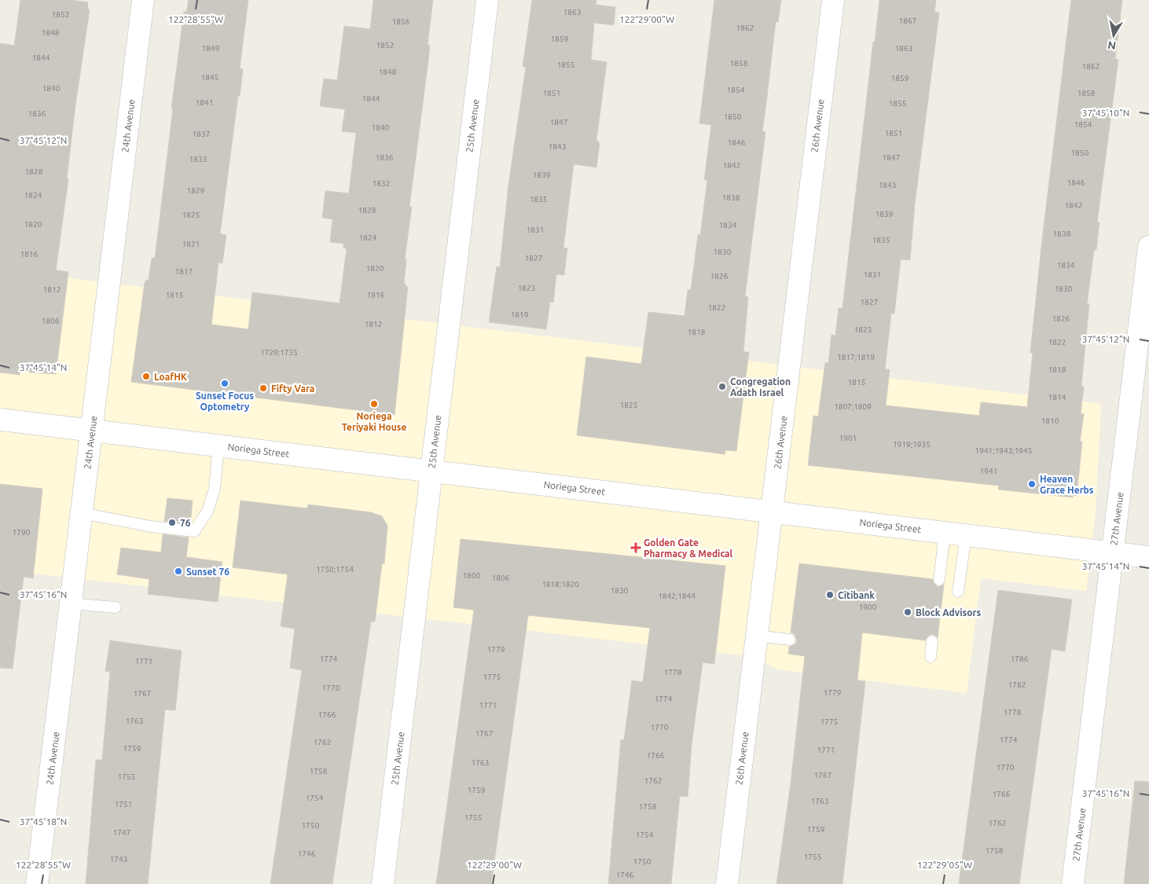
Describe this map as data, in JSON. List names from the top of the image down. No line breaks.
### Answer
{"streets":{"street":["24th Avenue","25th Avenue","26th Avenue","Noriega Street","27th Avenue"]},"crossings":[["24th Avenue","Noriega Street"],["25th Avenue","Noriega Street"],["26th Avenue","Noriega Street"],["Noriega Street","27th Avenue"]],"places":{"other":["LoafHK","Sunset Focus Optometry","Congregation Adath Israel","Fifty Vara","Noriega Teriyaki House","Heaven Grace Herbs","76","Sunset 76","Citibank","Block Advisors"],"health":["Golden Gate Pharmacy & Medical"]},"house_numbers":["1863","1852","1867","1856","1862","1848","1859","1852","1849","1863","1844","1858","1855","1862","1848","1845","1859","1840","1854","1851","1858","1844","1841","1855","1836","1850","1847","1854","1840","1851","1837","1846","1843","1850","1836","1847","1833","1842","1828","1839","1846","1832","1843","1829","1824","1838","1835","1842","1828","1839","1825","1820","1834","1831","1838","1824","1835","1821","1830","1816","1827","1834","1820","1817","1831","1826","1823","1830","1812","1815","1816","1827","1822","1819","1826","1806","1812","1823","1818","1822","1729;1735","1817;1819","1818","1815","1814","1825","1807;1809","1810","1901","1919;1935","1941;1943;1945","1941","1790","1750;1754","1800","1806","1818;1820","1830","1842;1844","1900","1779","1774","1786","1771","1778","1775","1782","1770","1779","1767","1774","1771","1778","1766","1763","1775","1770","1767","1774","1762","1759","1771","1766","1763","1770","1758","1767","1755","1762","1759","1766","1754","1763","1751","1758","1755","1762","1750","1759","1747","1754","1758","1746","1755","1743","1750","1746"],"north":"bottom","coordinates":["122°28'55\"W","122°29'00\"W","37°45'10\"N","37°45'12\"N","37°45'14\"N","37°45'16\"N","37°45'18\"N","122°29'05\"W"]}
